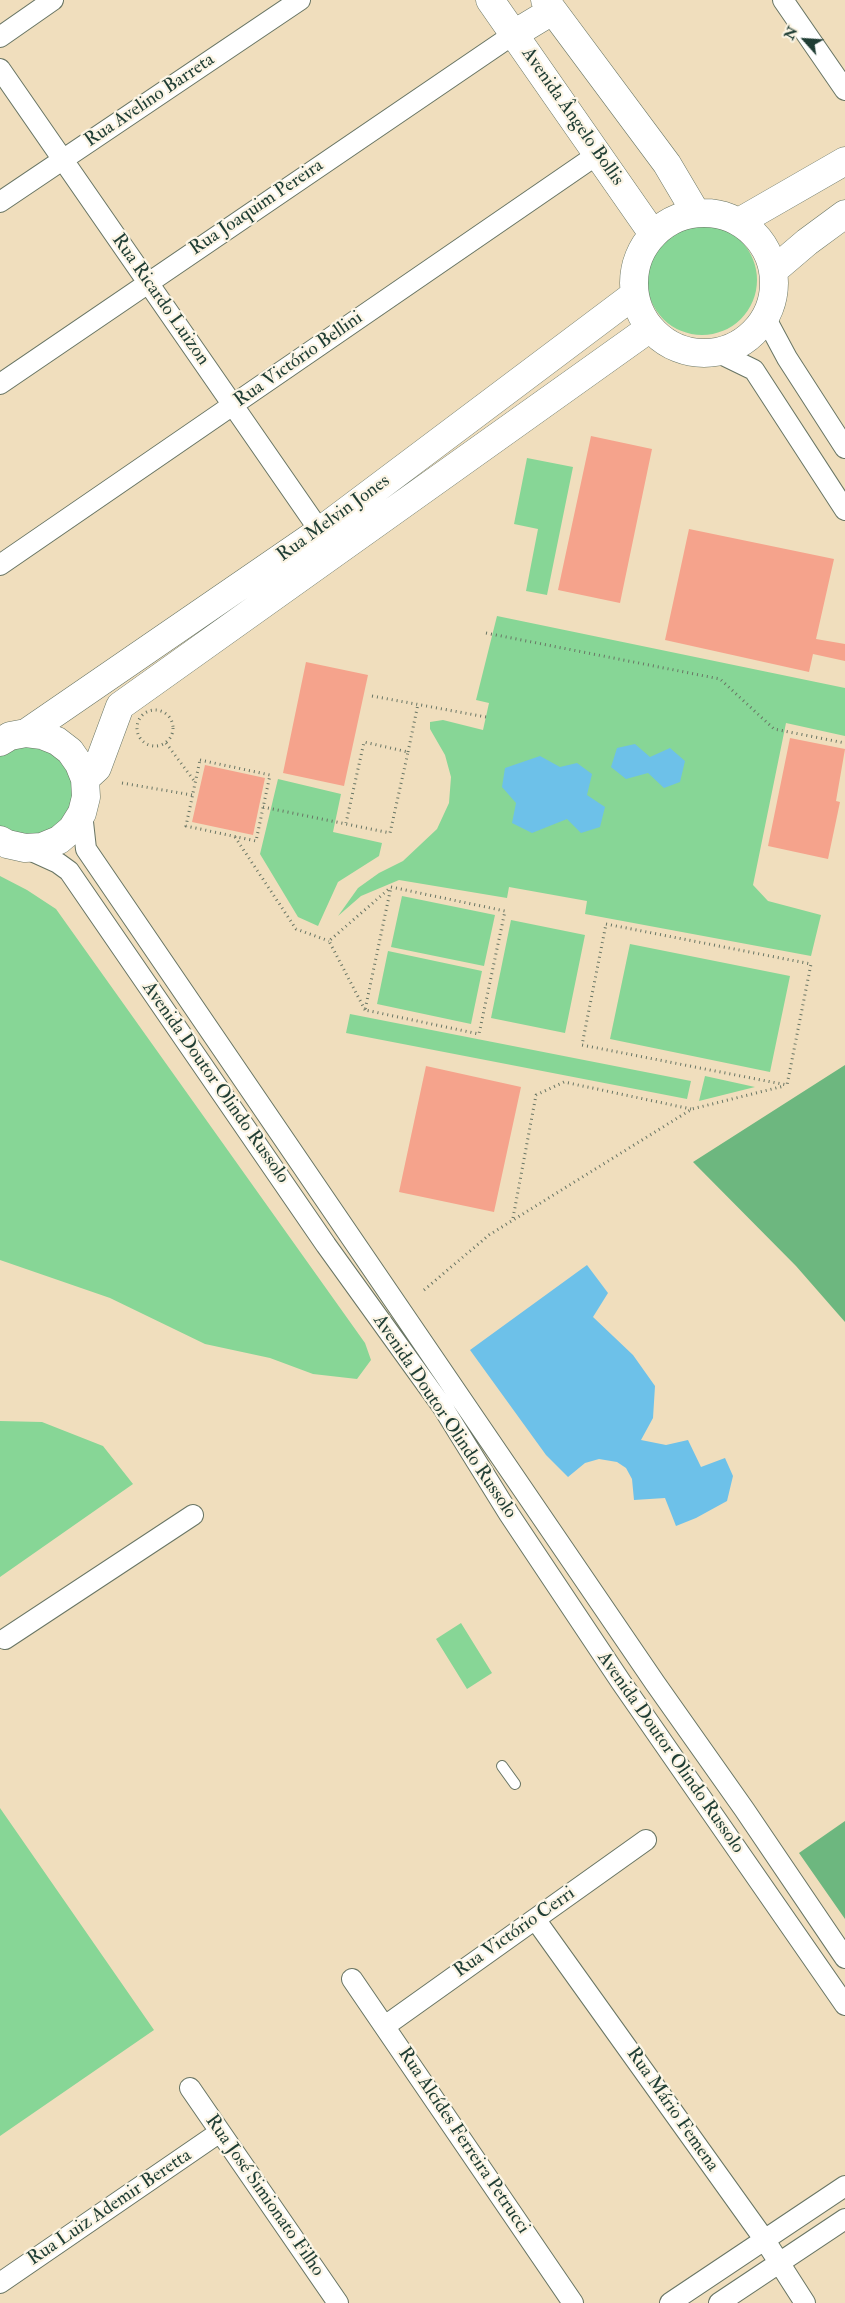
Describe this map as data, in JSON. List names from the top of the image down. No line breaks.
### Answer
{"streets":{"street":["Rua Avelino Barreta","Avenida Ângelo Bollis","Rua Joaquim Pereira","Rua Ricardo Luizon","Rua Victório Bellini","Rua Melvin Jones","Avenida Doutor Olindo Russolo","Rua Victório Cerri","Rua Mário Femena","Rua Alcídes Ferreira Petrucci","Rua José Simionato Filho","Rua Luiz Ademir Beretta"]},"crossings":[["Rua Avelino Barreta","Rua Ricardo Luizon"],["Avenida Ângelo Bollis","Rua Joaquim Pereira"],["Avenida Ângelo Bollis","Rua Victório Bellini"],["Avenida Ângelo Bollis","Rua Melvin Jones"],["Rua Joaquim Pereira","Rua Ricardo Luizon"],["Rua Ricardo Luizon","Rua Victório Bellini"],["Rua Ricardo Luizon","Rua Melvin Jones"],["Rua Victório Cerri","Rua Mário Femena"],["Rua Victório Cerri","Rua Alcídes Ferreira Petrucci"],["Rua José Simionato Filho","Rua Luiz Ademir Beretta"]],"north":"top left"}
